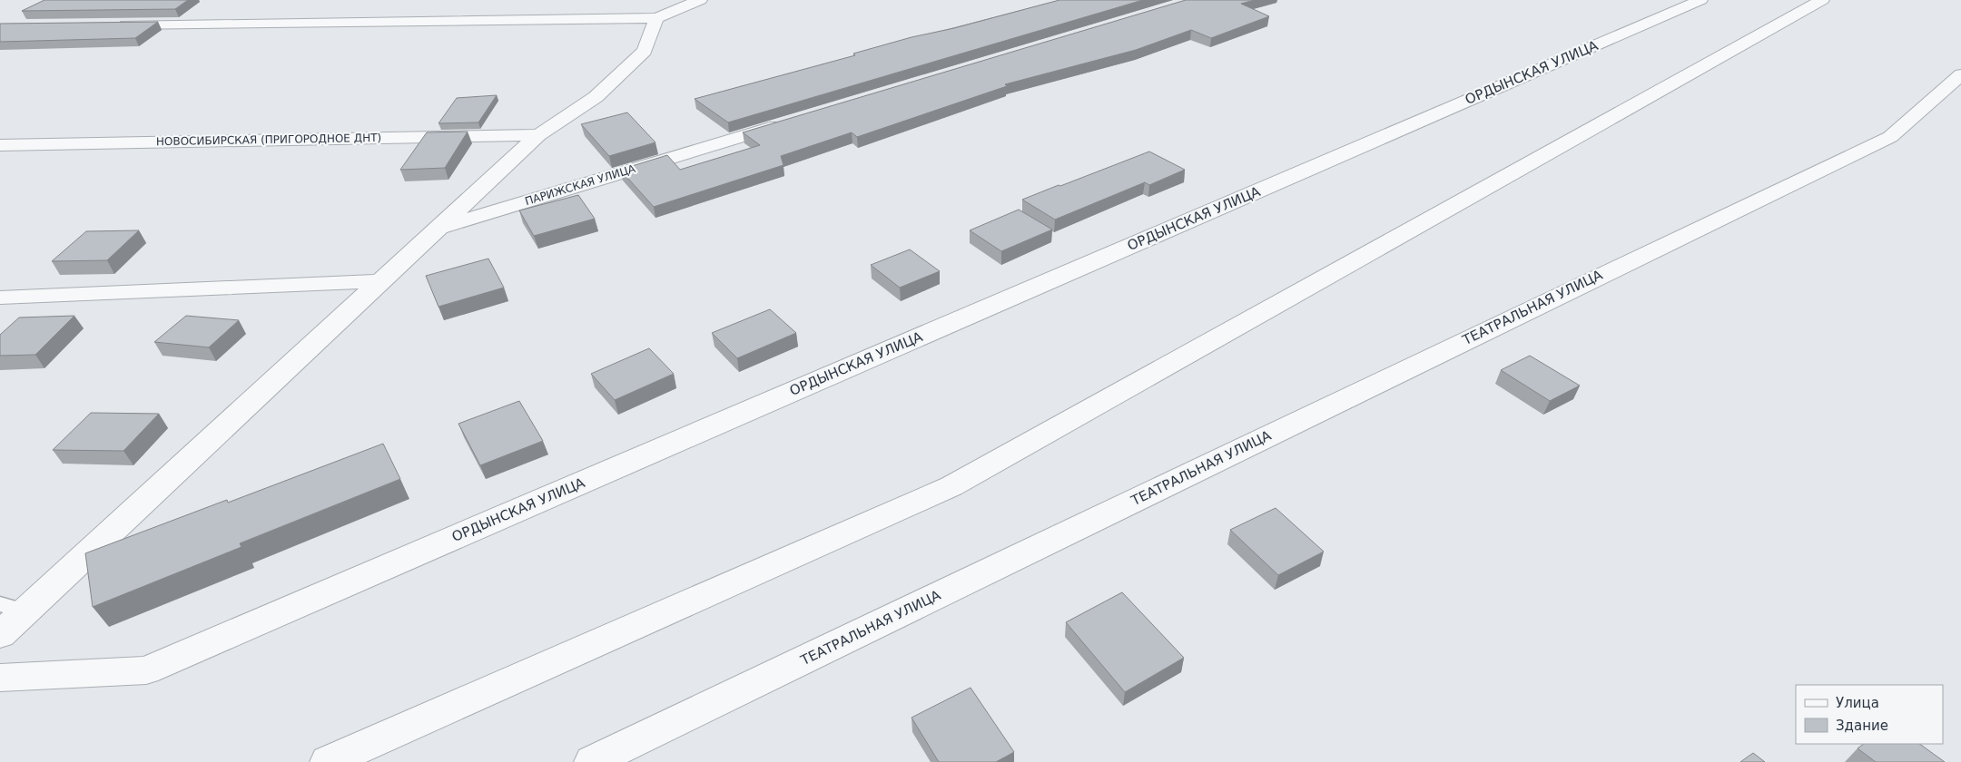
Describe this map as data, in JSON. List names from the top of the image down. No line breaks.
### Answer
{"streets":{"street":["ОРДЫНСКАЯ УЛИЦА","НОВОСИБИРСКАЯ (ПРИГОРОДНОЕ ДНТ)","ПАРИЖСКАЯ УЛИЦА","ТЕАТРАЛЬНАЯ УЛИЦА"]},"legend":["Улица","Здание"]}
